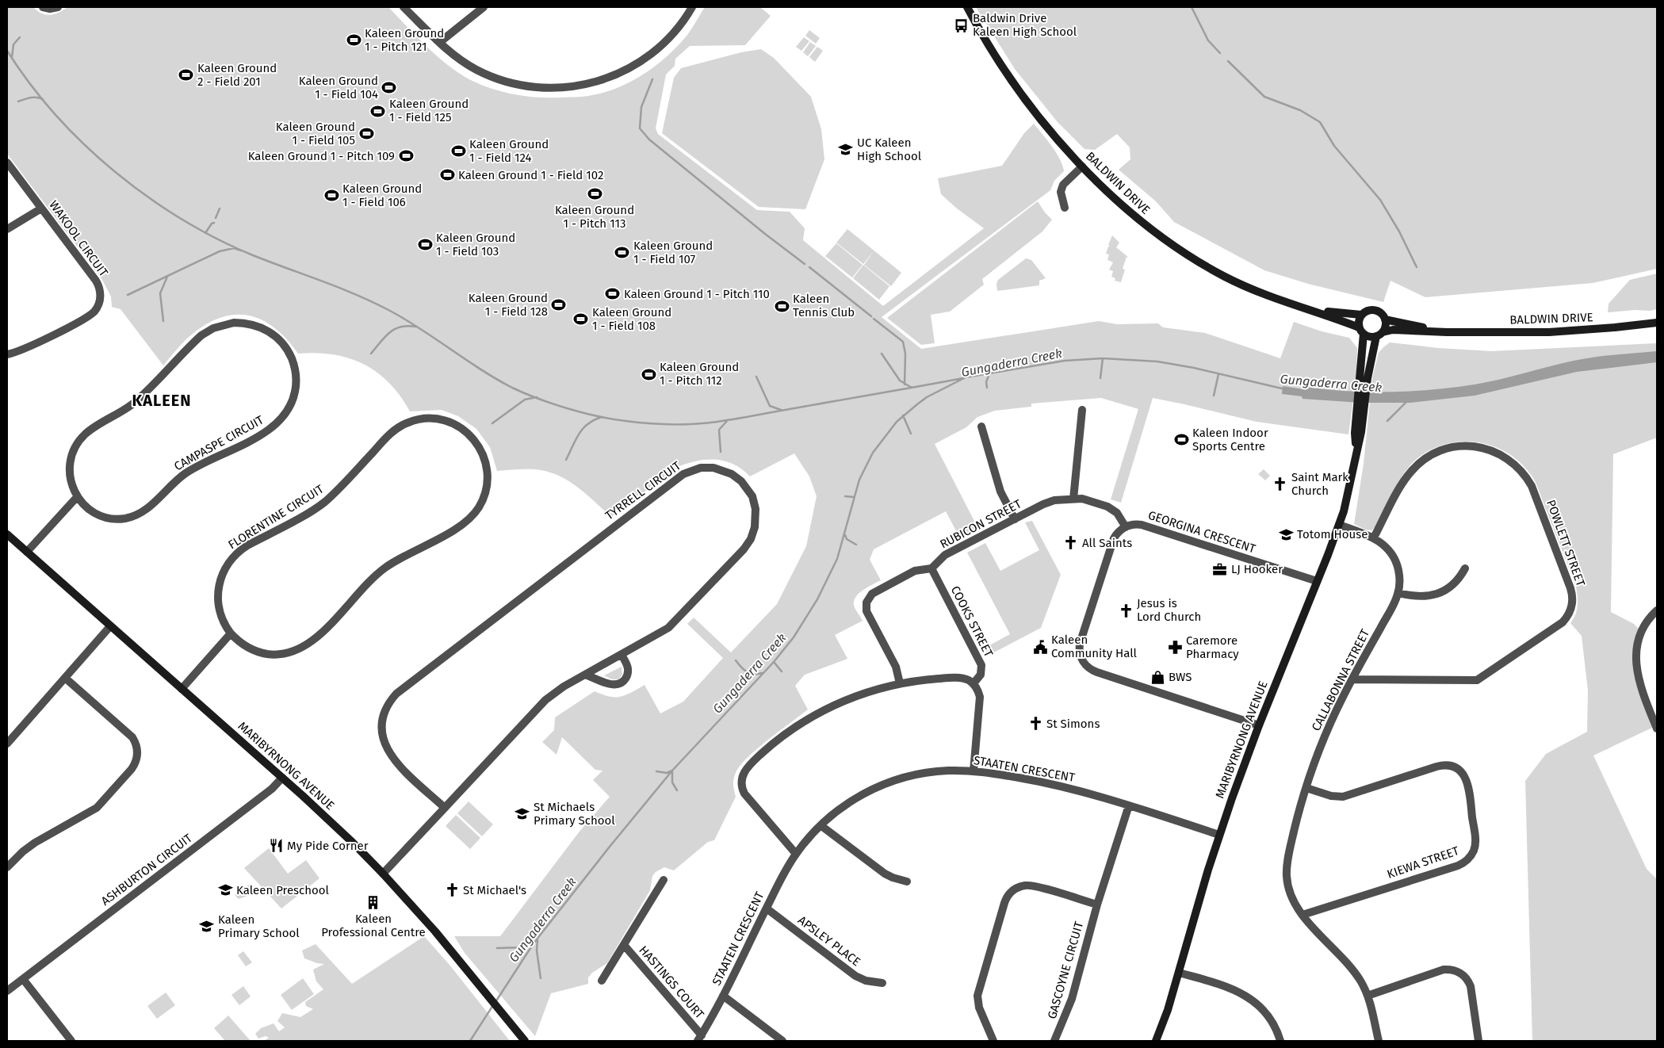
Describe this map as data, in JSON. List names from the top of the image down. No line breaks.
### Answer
{"streets":{"street":["BALDWIN DRIVE","WAKOOL CIRCUIT","CAMPASPE CIRCUIT","TYRRELL CIRCUIT","FLORENTINE CIRCUIT","RUBICON STREET","GEORGINA CRESCENT","POWLETT STREET","COOKS STREET","CALLABONNA STREET","MARIBYRNONG AVENUE","STAATEN CRESCENT","KIEWA STREET","ASHBURTON CIRCUIT","APSLEY PLACE","GASCOYNE CIRCUIT","HASTINGS COURT"]},"crossings":[["BALDWIN DRIVE","MARIBYRNONG AVENUE"],["TYRRELL CIRCUIT","MARIBYRNONG AVENUE"],["RUBICON STREET","GEORGINA CRESCENT"],["RUBICON STREET","COOKS STREET"],["GEORGINA CRESCENT","MARIBYRNONG AVENUE"],["POWLETT STREET","CALLABONNA STREET"],["CALLABONNA STREET","MARIBYRNONG AVENUE"],["CALLABONNA STREET","KIEWA STREET"],["MARIBYRNONG AVENUE","STAATEN CRESCENT"],["MARIBYRNONG AVENUE","ASHBURTON CIRCUIT"],["STAATEN CRESCENT","APSLEY PLACE"],["STAATEN CRESCENT","GASCOYNE CIRCUIT"],["STAATEN CRESCENT","HASTINGS COURT"]],"districts":["KALEEN"],"water":["Gungaderra Creek"],"places":{"bus stop":["Baldwin Drive Kaleen High School"],"sports":["Kaleen Ground 1 - Pitch 121","Kaleen Ground 2 - Field 201","Kaleen Ground 1 - Field 104","Kaleen Ground 1 - Field 125","Kaleen Ground 1 - Field 105","Kaleen Ground 1 - Field 124","Kaleen Ground 1 - Pitch 109","Kaleen Ground 1 - Field 102","Kaleen Ground 1 - Pitch 113","Kaleen Ground 1 - Field 106","Kaleen Ground 1 - Field 103","Kaleen Ground 1 - Field 107","Kaleen Ground 1 - Pitch 110","Kaleen Ground 1 - Field 128","Kaleen Tennis Club","Kaleen Ground 1 - Field 108","Kaleen Ground 1 - Pitch 112","Kaleen Indoor Sports Centre"],"school or university":["UC Kaleen High School","Totom House","St Michaels Primary School","Kaleen Preschool","Kaleen Primary School"],"church":["Saint Mark Church","All Saints","Jesus is Lord Church","St Simons","St Michael's"],"office":["LJ Hooker"],"public building":["Kaleen Community Hall"],"pharmacy":["Caremore Pharmacy"],"shop":["BWS"],"restaurant":["My Pide Corner"],"building":["Kaleen Professional Centre"]}}
